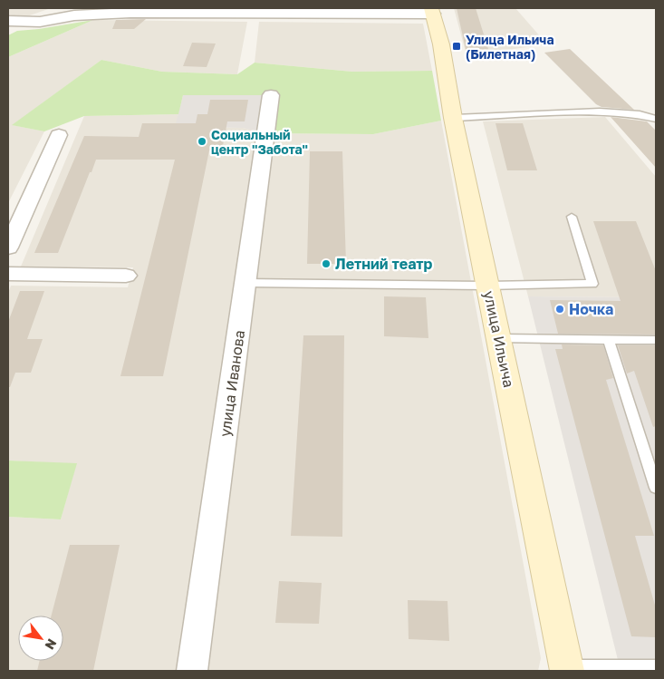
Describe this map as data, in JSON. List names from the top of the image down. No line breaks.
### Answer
{"streets":{"main road":["улица Ильича"],"street":["улица Иванова"]},"places":{"transit":["Улица Ильича (Билетная)"],"other":["Социальный центр \"Забота\"","Летний театр","Ночка"]},"north":"bottom right"}
